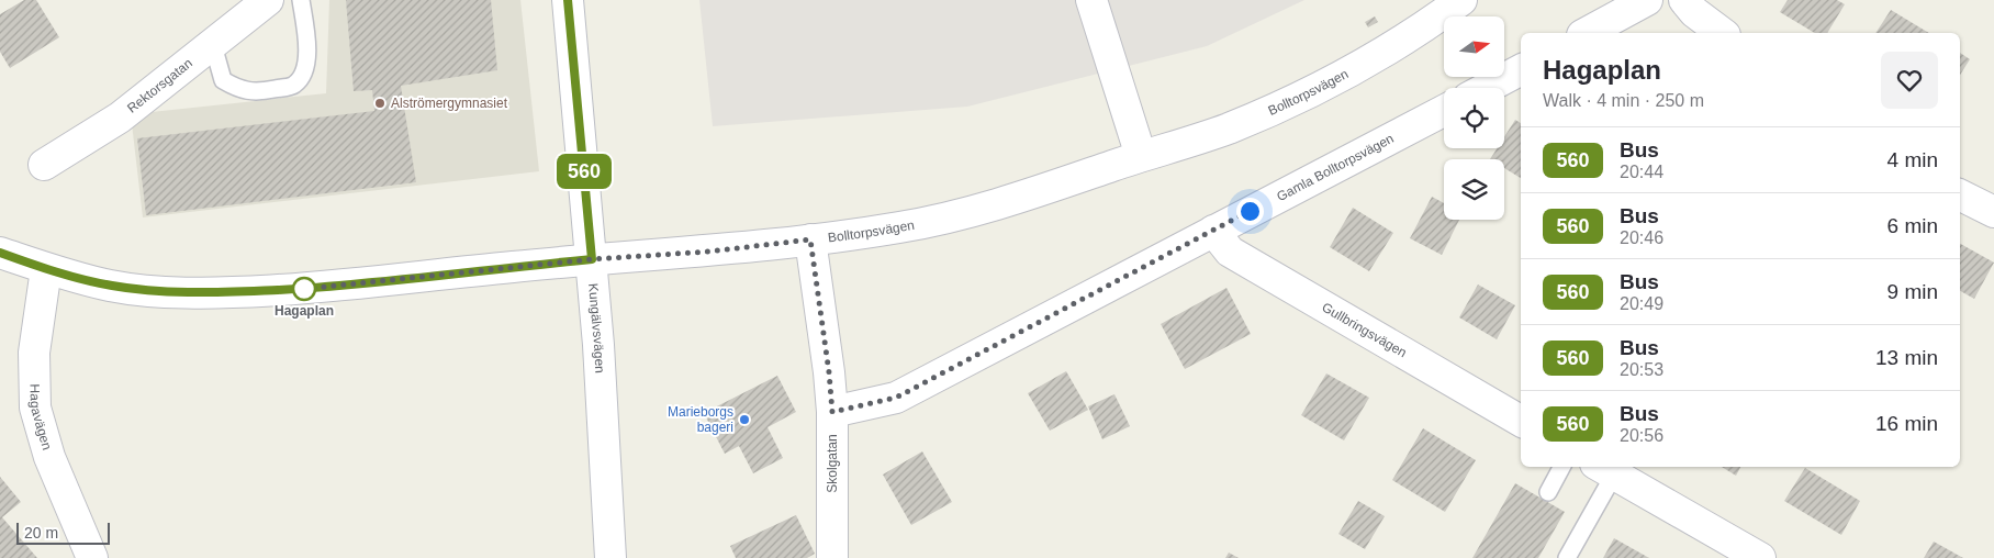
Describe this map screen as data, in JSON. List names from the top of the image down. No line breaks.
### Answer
{"streets":{"street":["Rektorsgatan","Bolltorpsvägen","Gamla Bolltorpsvägen","Kungälvsvägen","Gullbringsvägen","Hagavägen","Skolgatan"]},"crossings":[["Bolltorpsvägen","Kungälvsvägen"],["Bolltorpsvägen","Hagavägen"],["Bolltorpsvägen","Skolgatan"],["Gamla Bolltorpsvägen","Gullbringsvägen"],["Gamla Bolltorpsvägen","Skolgatan"]],"places":["Alströmergymnasiet","Hagaplan","Marieborgs bageri"],"lines":["bus line 560"],"scale_bar":"20 m","north":"right","page":{"on_map":"560","heading":["Hagaplan","Walk · 4 min · 250 m"],"list":[{"mark":"560","name":"Bus","note":"20:44","value":"4 min"},{"mark":"560","name":"Bus","note":"20:46","value":"6 min"},{"mark":"560","name":"Bus","note":"20:49","value":"9 min"},{"mark":"560","name":"Bus","note":"20:53","value":"13 min"},{"mark":"560","name":"Bus","note":"20:56","value":"16 min"}],"scale":"20 m"}}
